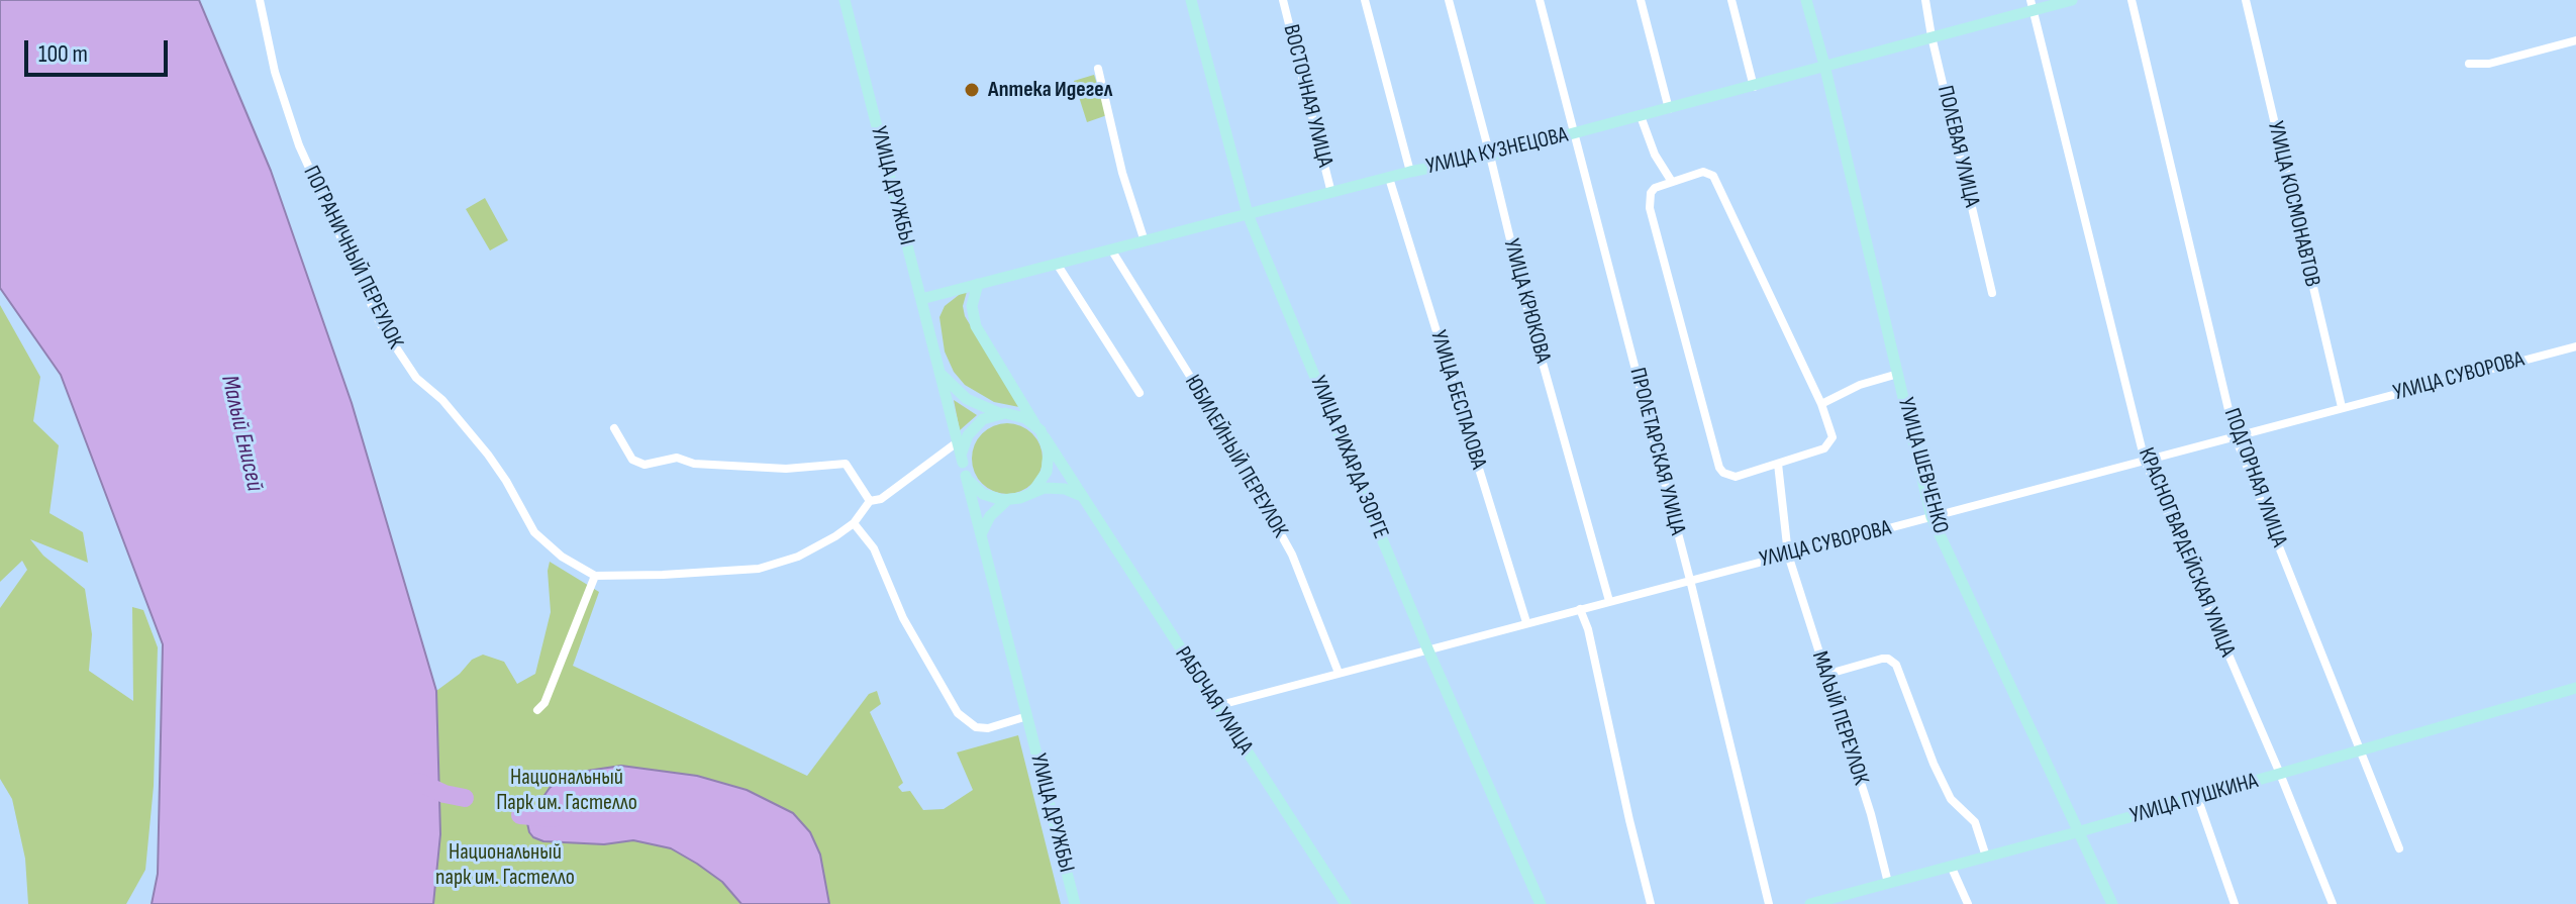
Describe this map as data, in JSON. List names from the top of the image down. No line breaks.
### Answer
{"streets":{"street":["ВОСТОЧНАЯ УЛИЦА","ПОЛЕВАЯ УЛИЦА","УЛИЦА КУЗНЕЦОВА","УЛИЦА ДРУЖБЫ","УЛИЦА КОСМОНАВТОВ","ПОГРАНИЧНЫЙ ПЕРЕУЛОК","УЛИЦА КРЮКОВА","УЛИЦА СУВОРОВА","УЛИЦА БЕСПАЛОВА","ПРОЛЕТАРСКАЯ УЛИЦА","ЮБИЛЕЙНЫЙ ПЕРЕУЛОК","УЛИЦА РИХАРДА ЗОРГЕ","УЛИЦА ШЕВЧЕНКО","ПОДГОРНАЯ УЛИЦА","КРАСНОГВАРДЕЙСКАЯ УЛИЦА","РАБОЧАЯ УЛИЦА","МАЛЫЙ ПЕРЕУЛОК","УЛИЦА ПУШКИНА"]},"crossings":[["ВОСТОЧНАЯ УЛИЦА","УЛИЦА КУЗНЕЦОВА"],["ПОЛЕВАЯ УЛИЦА","УЛИЦА КУЗНЕЦОВА"],["УЛИЦА КУЗНЕЦОВА","УЛИЦА ДРУЖБЫ"],["УЛИЦА КУЗНЕЦОВА","УЛИЦА КРЮКОВА"],["УЛИЦА КУЗНЕЦОВА","УЛИЦА БЕСПАЛОВА"],["УЛИЦА КУЗНЕЦОВА","ПРОЛЕТАРСКАЯ УЛИЦА"],["УЛИЦА КУЗНЕЦОВА","ЮБИЛЕЙНЫЙ ПЕРЕУЛОК"],["УЛИЦА КУЗНЕЦОВА","УЛИЦА РИХАРДА ЗОРГЕ"],["УЛИЦА КУЗНЕЦОВА","УЛИЦА ШЕВЧЕНКО"],["УЛИЦА КУЗНЕЦОВА","КРАСНОГВАРДЕЙСКАЯ УЛИЦА"],["УЛИЦА ДРУЖБЫ","РАБОЧАЯ УЛИЦА"],["УЛИЦА КОСМОНАВТОВ","УЛИЦА СУВОРОВА"],["УЛИЦА КРЮКОВА","УЛИЦА СУВОРОВА"],["УЛИЦА СУВОРОВА","УЛИЦА БЕСПАЛОВА"],["УЛИЦА СУВОРОВА","ПРОЛЕТАРСКАЯ УЛИЦА"],["УЛИЦА СУВОРОВА","ЮБИЛЕЙНЫЙ ПЕРЕУЛОК"],["УЛИЦА СУВОРОВА","УЛИЦА РИХАРДА ЗОРГЕ"],["УЛИЦА СУВОРОВА","УЛИЦА ШЕВЧЕНКО"],["УЛИЦА СУВОРОВА","ПОДГОРНАЯ УЛИЦА"],["УЛИЦА СУВОРОВА","КРАСНОГВАРДЕЙСКАЯ УЛИЦА"],["УЛИЦА СУВОРОВА","РАБОЧАЯ УЛИЦА"],["УЛИЦА СУВОРОВА","МАЛЫЙ ПЕРЕУЛОК"],["УЛИЦА ШЕВЧЕНКО","УЛИЦА ПУШКИНА"],["ПОДГОРНАЯ УЛИЦА","УЛИЦА ПУШКИНА"],["КРАСНОГВАРДЕЙСКАЯ УЛИЦА","УЛИЦА ПУШКИНА"],["МАЛЫЙ ПЕРЕУЛОК","УЛИЦА ПУШКИНА"]],"water":["Малый Енисей"],"parks":["Национальный Парк им. Гастелло","Национальный парк им. Гастелло"],"places":["Аптека Идегел"],"scale_bar":"100 m"}
